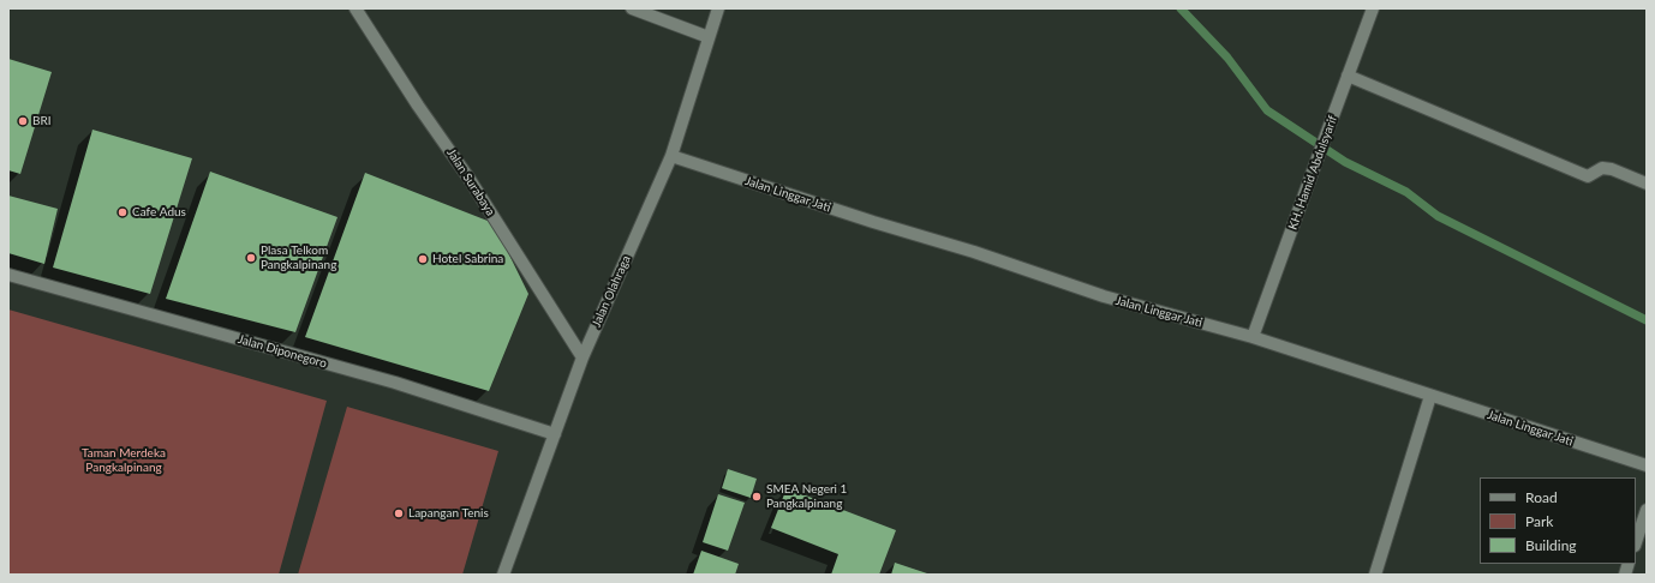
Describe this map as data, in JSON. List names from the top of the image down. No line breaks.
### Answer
{"streets":{"street":["KH. Hamid Abdulsyarif","Jalan Surabaya","Jalan Linggar Jati","Jalan Olahraga","Jalan Diponegoro"]},"crossings":[["KH. Hamid Abdulsyarif","Jalan Linggar Jati"],["Jalan Surabaya","Jalan Olahraga"],["Jalan Linggar Jati","Jalan Olahraga"],["Jalan Olahraga","Jalan Diponegoro"]],"parks":["Taman Merdeka Pangkalpinang"],"places":["BRI","Cafe Adus","Plasa Telkom Pangkalpinang","Hotel Sabrina","SMEA Negeri 1 Pangkalpinang","Lapangan Tenis"],"legend":["Road","Park","Building"]}
